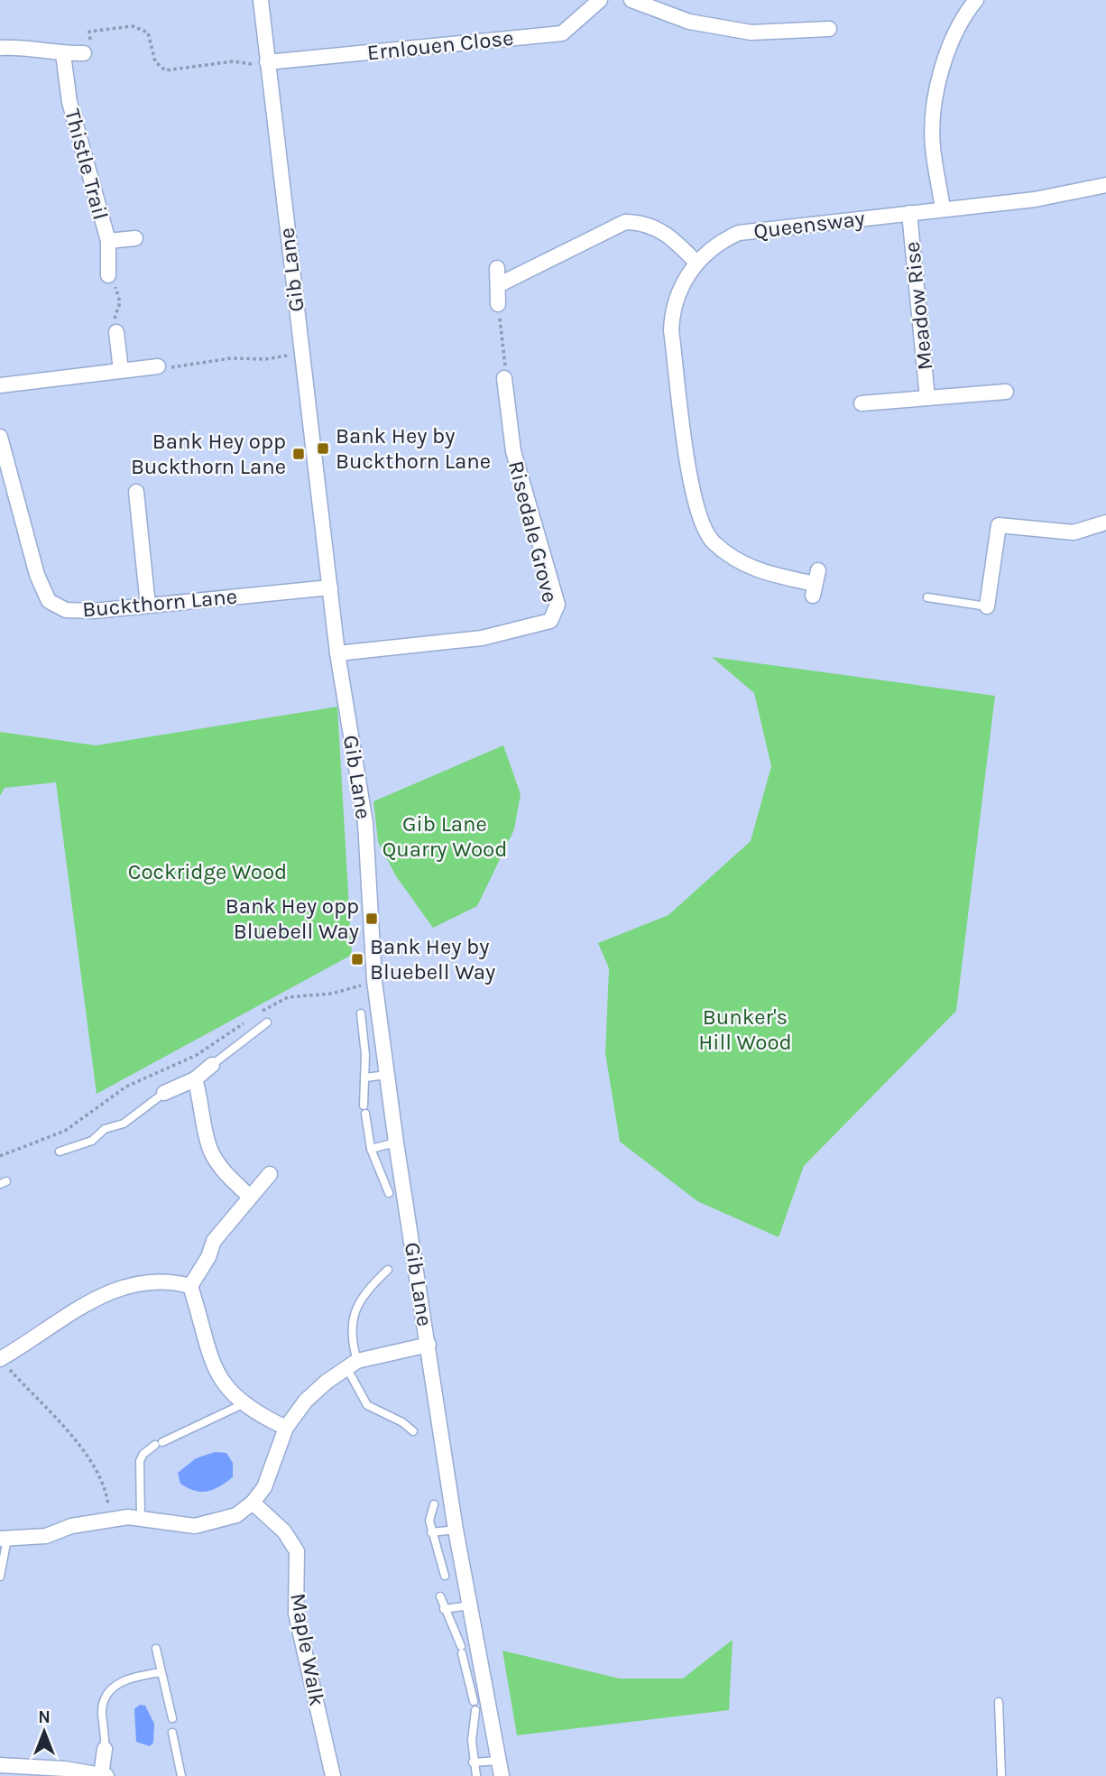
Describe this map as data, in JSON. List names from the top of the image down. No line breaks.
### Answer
{"streets":{"street":["Ernlouen Close","Thistle Trail","Queensway","Gib Lane","Meadow Rise","Risedale Grove","Buckthorn Lane","Maple Walk"]},"crossings":[["Ernlouen Close","Gib Lane"],["Queensway","Meadow Rise"],["Gib Lane","Risedale Grove"],["Gib Lane","Buckthorn Lane"]],"parks":["Gib Lane Quarry Wood","Cockridge Wood","Bunker's Hill Wood"],"places":{"transit":["Bank Hey by Buckthorn Lane","Bank Hey opp Buckthorn Lane","Bank Hey opp Bluebell Way","Bank Hey by Bluebell Way"]},"north":"top"}
